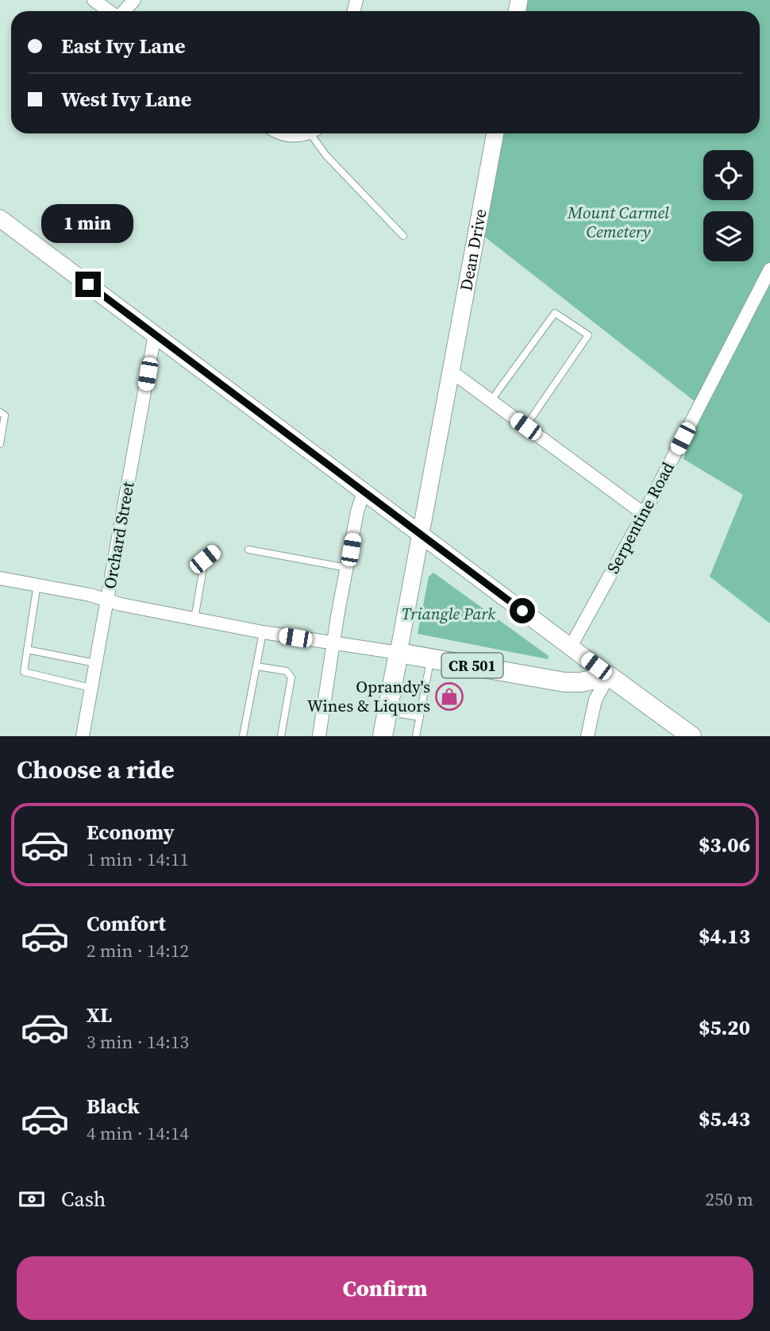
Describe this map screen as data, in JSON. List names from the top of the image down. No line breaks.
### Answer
{"streets":{"main road":["CR 501"],"street":["Dean Drive","Serpentine Road","Orchard Street"]},"crossings":[["Dean Drive","CR 501"]],"parks":["Mount Carmel Cemetery","Triangle Park"],"places":{"shop":["Oprandy's Wines & Liquors"]},"page":{"banner":["East Ivy Lane","West Ivy Lane"],"bubble":"1 min","heading":"Choose a ride","list":[{"name":"Economy","note":"1 min · 14:11","value":"$3.06"},{"name":"Comfort","note":"2 min · 14:12","value":"$4.13"},{"name":"XL","note":"3 min · 14:13","value":"$5.20"},{"name":"Black","note":"4 min · 14:14","value":"$5.43"}],"pay":["Cash","250 m"],"buttons":"Confirm"}}
